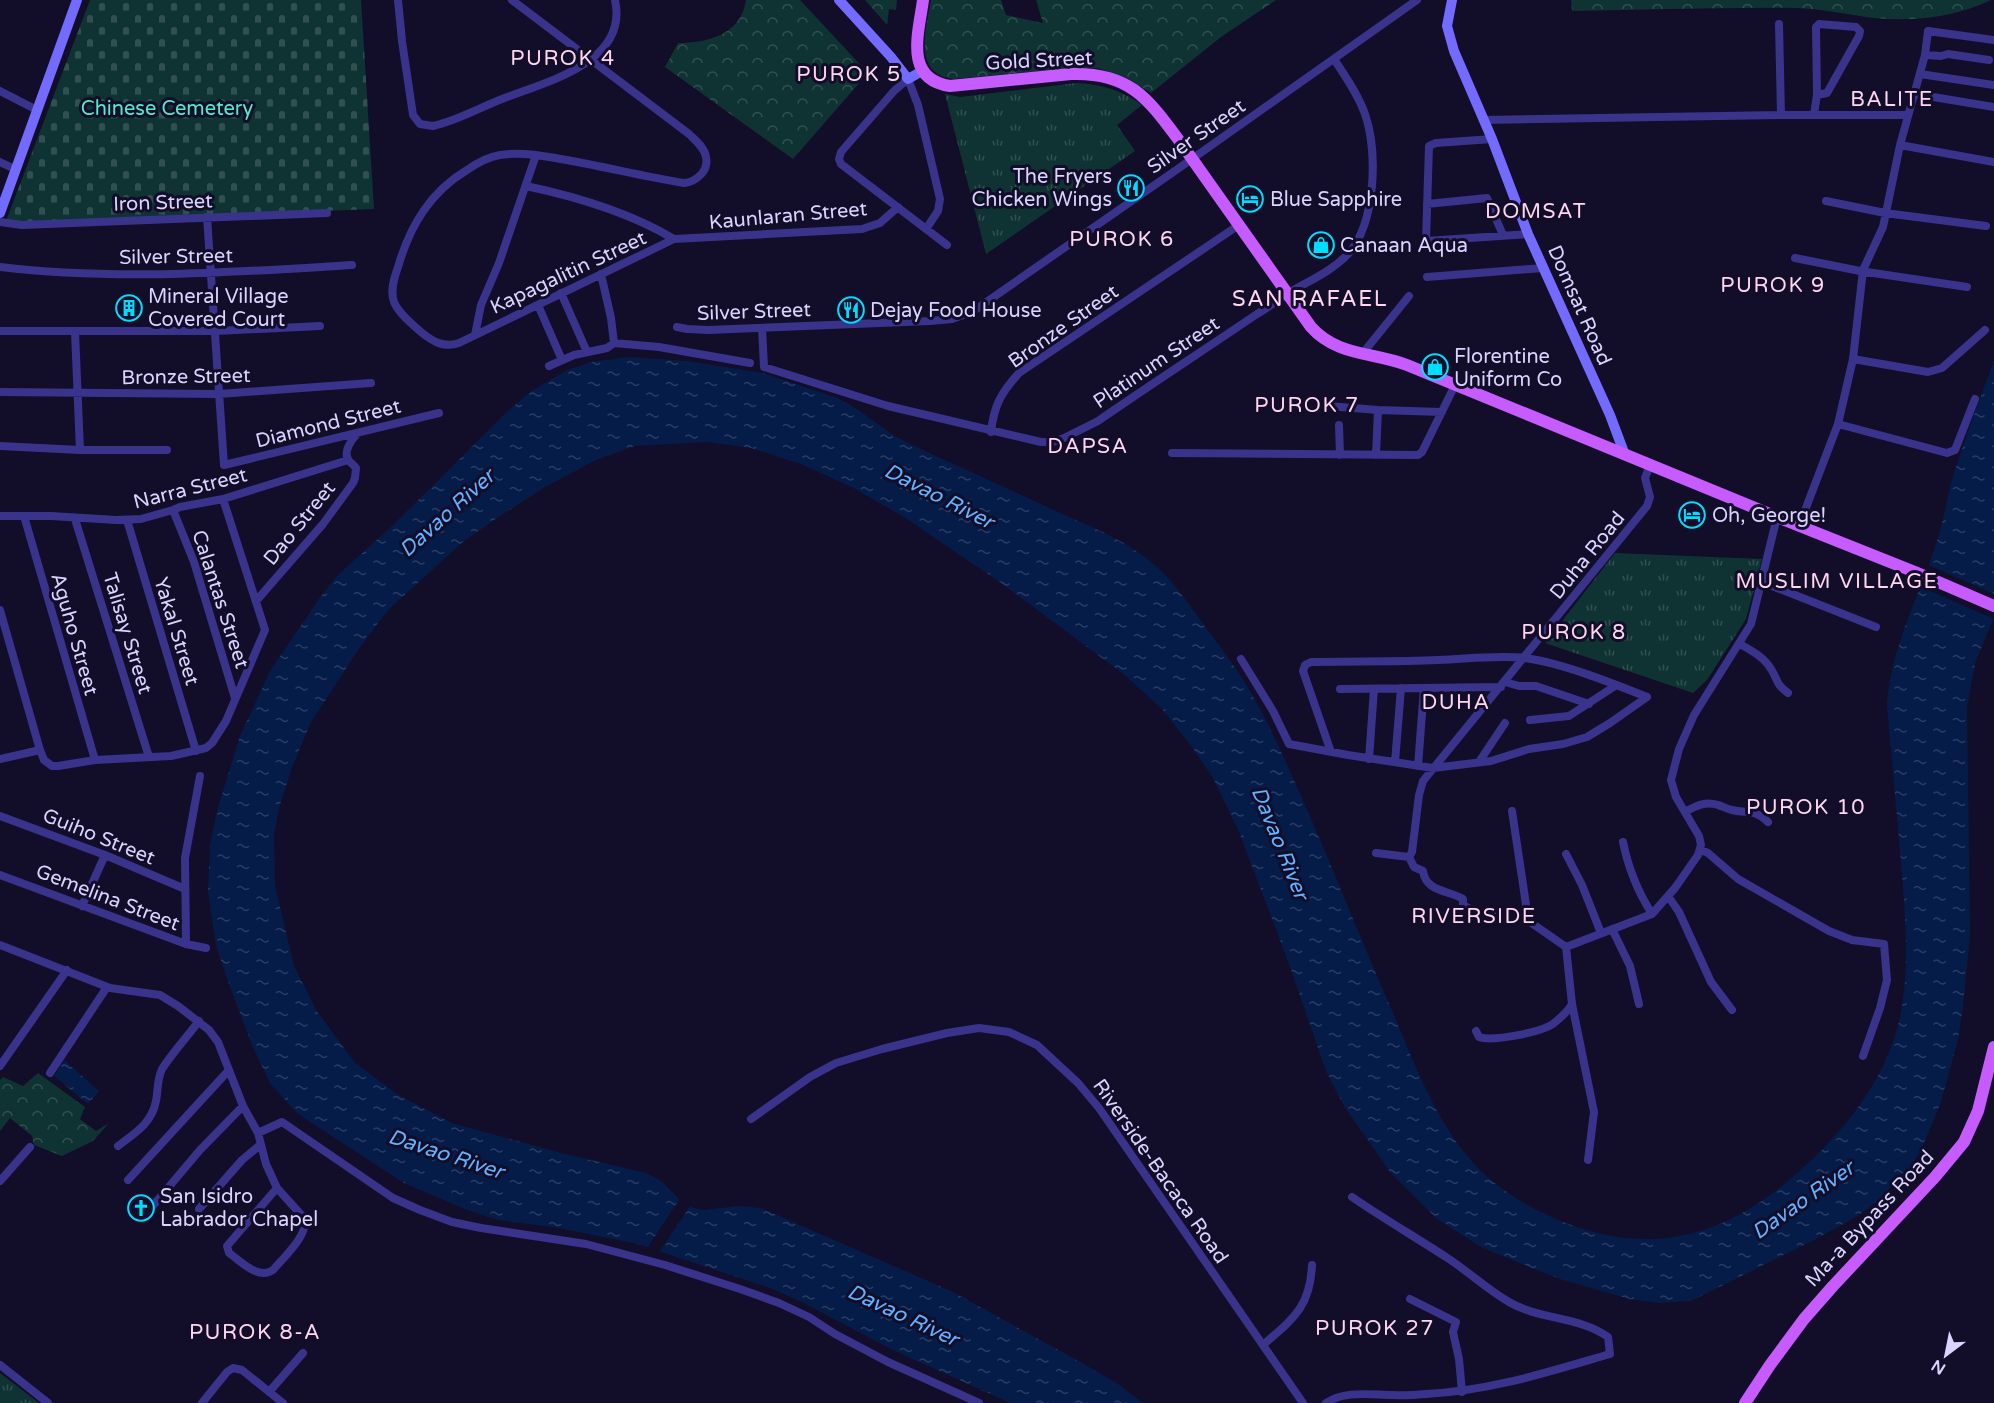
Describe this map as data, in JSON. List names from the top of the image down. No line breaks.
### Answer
{"streets":{"main road":["Gold Street","Ma-a Bypass Road"],"street":["Silver Street","Iron Street","Kaunlaran Street","Kapagalitin Street","Domsat Road","Bronze Street","Platinum Street","Diamond Street","Narra Street","Dao Street","Duha Road","Calantas Street","Yakal Street","Talisay Street","Aguho Street","Guiho Street","Gemelina Street","Riverside-Bacaca Road"]},"crossings":[["Gold Street","Silver Street"],["Gold Street","Domsat Road"],["Gold Street","Bronze Street"],["Gold Street","Platinum Street"],["Gold Street","Duha Road"],["Silver Street","Platinum Street"],["Kaunlaran Street","Kapagalitin Street"],["Bronze Street","Platinum Street"],["Bronze Street","Diamond Street"],["Diamond Street","Dao Street"],["Narra Street","Dao Street"],["Narra Street","Calantas Street"],["Narra Street","Yakal Street"],["Narra Street","Talisay Street"],["Narra Street","Aguho Street"]],"districts":["PUROK 4","PUROK 5","BALITE","DOMSAT","PUROK 6","PUROK 9","SAN RAFAEL","PUROK 7","DAPSA","MUSLIM VILLAGE","PUROK 8","DUHA","PUROK 10","RIVERSIDE","PUROK 27","PUROK 8-A"],"water":["Davao River"],"parks":["Chinese Cemetery"],"places":{"restaurant":["The Fryers Chicken Wings","Dejay Food House"],"hotel":["Blue Sapphire","Oh, George!"],"shop":["Canaan Aqua","Florentine Uniform Co"],"building":["Mineral Village Covered Court"],"church":["San Isidro Labrador Chapel"]},"north":"bottom left"}
